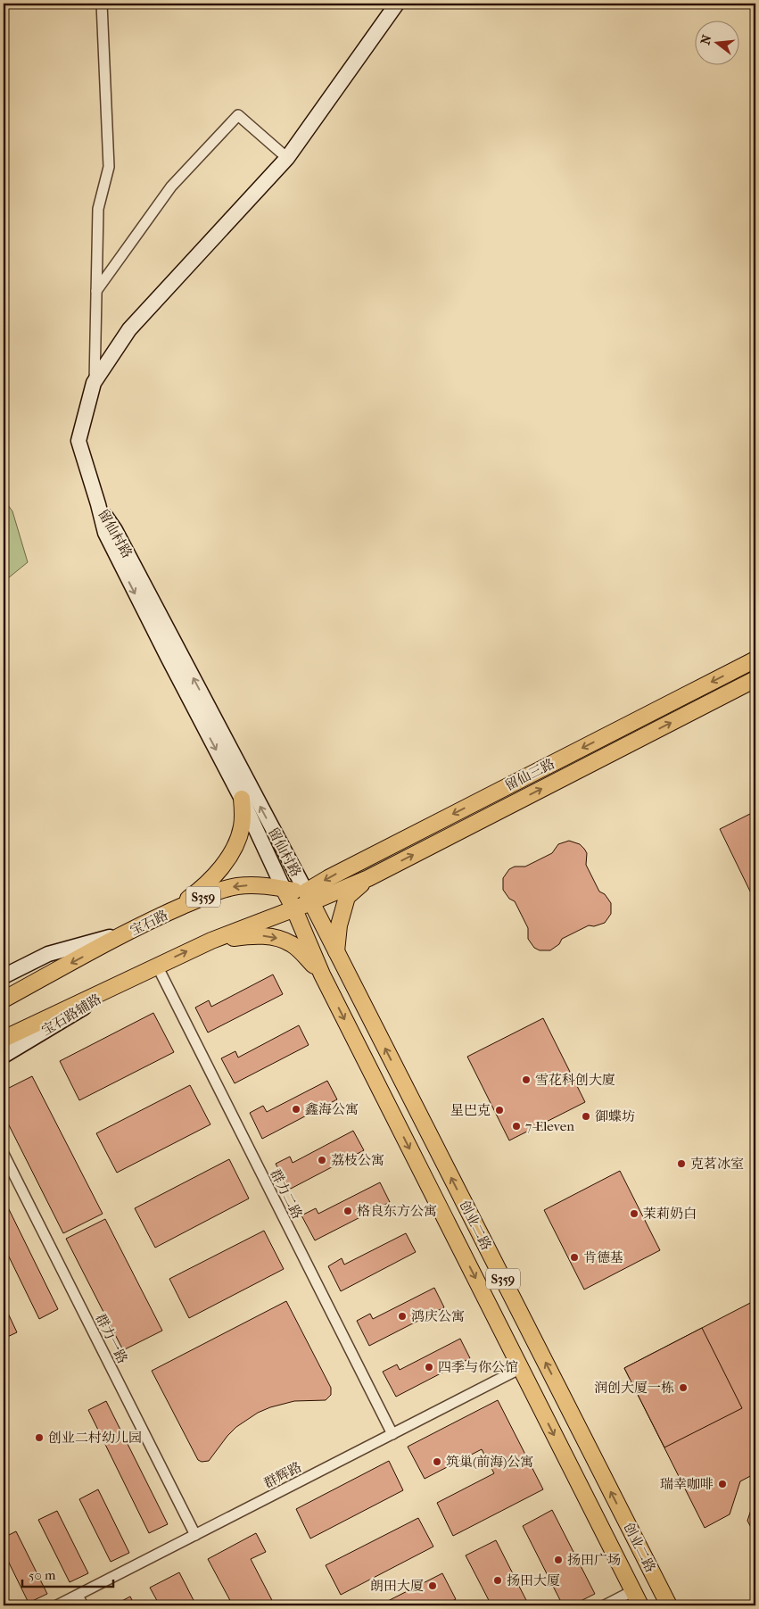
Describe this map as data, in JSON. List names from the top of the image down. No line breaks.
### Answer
{"streets":{"main road":["留仙三路","S359","宝石路","创业二路"],"street":["留仙村路","宝石路辅路","群力二路","群力一路","群辉路"]},"crossings":[["留仙村路","留仙三路"],["留仙村路","宝石路"],["留仙村路","创业二路"],["留仙三路","宝石路"],["留仙三路","创业二路"],["S359","宝石路辅路"],["S359","群力二路"],["S359","创业二路"],["宝石路","创业二路"],["群力二路","群辉路"],["创业二路","群辉路"],["群力一路","群辉路"]],"places":["雪花科创大廈","鑫海公寓","星巴克","御蝶坊","7-Eleven","荔枝公寓","克茗冰室","格良东方公寓","茉莉奶白","肯德基","鸿庆公寓","四季与你公馆","润创大厦一栋","创业二村幼儿园","筑巢(前海)公寓","瑞幸咖啡","扬田广场","扬田大厦","朗田大厦"],"scale_bar":"50 m","north":"left"}
